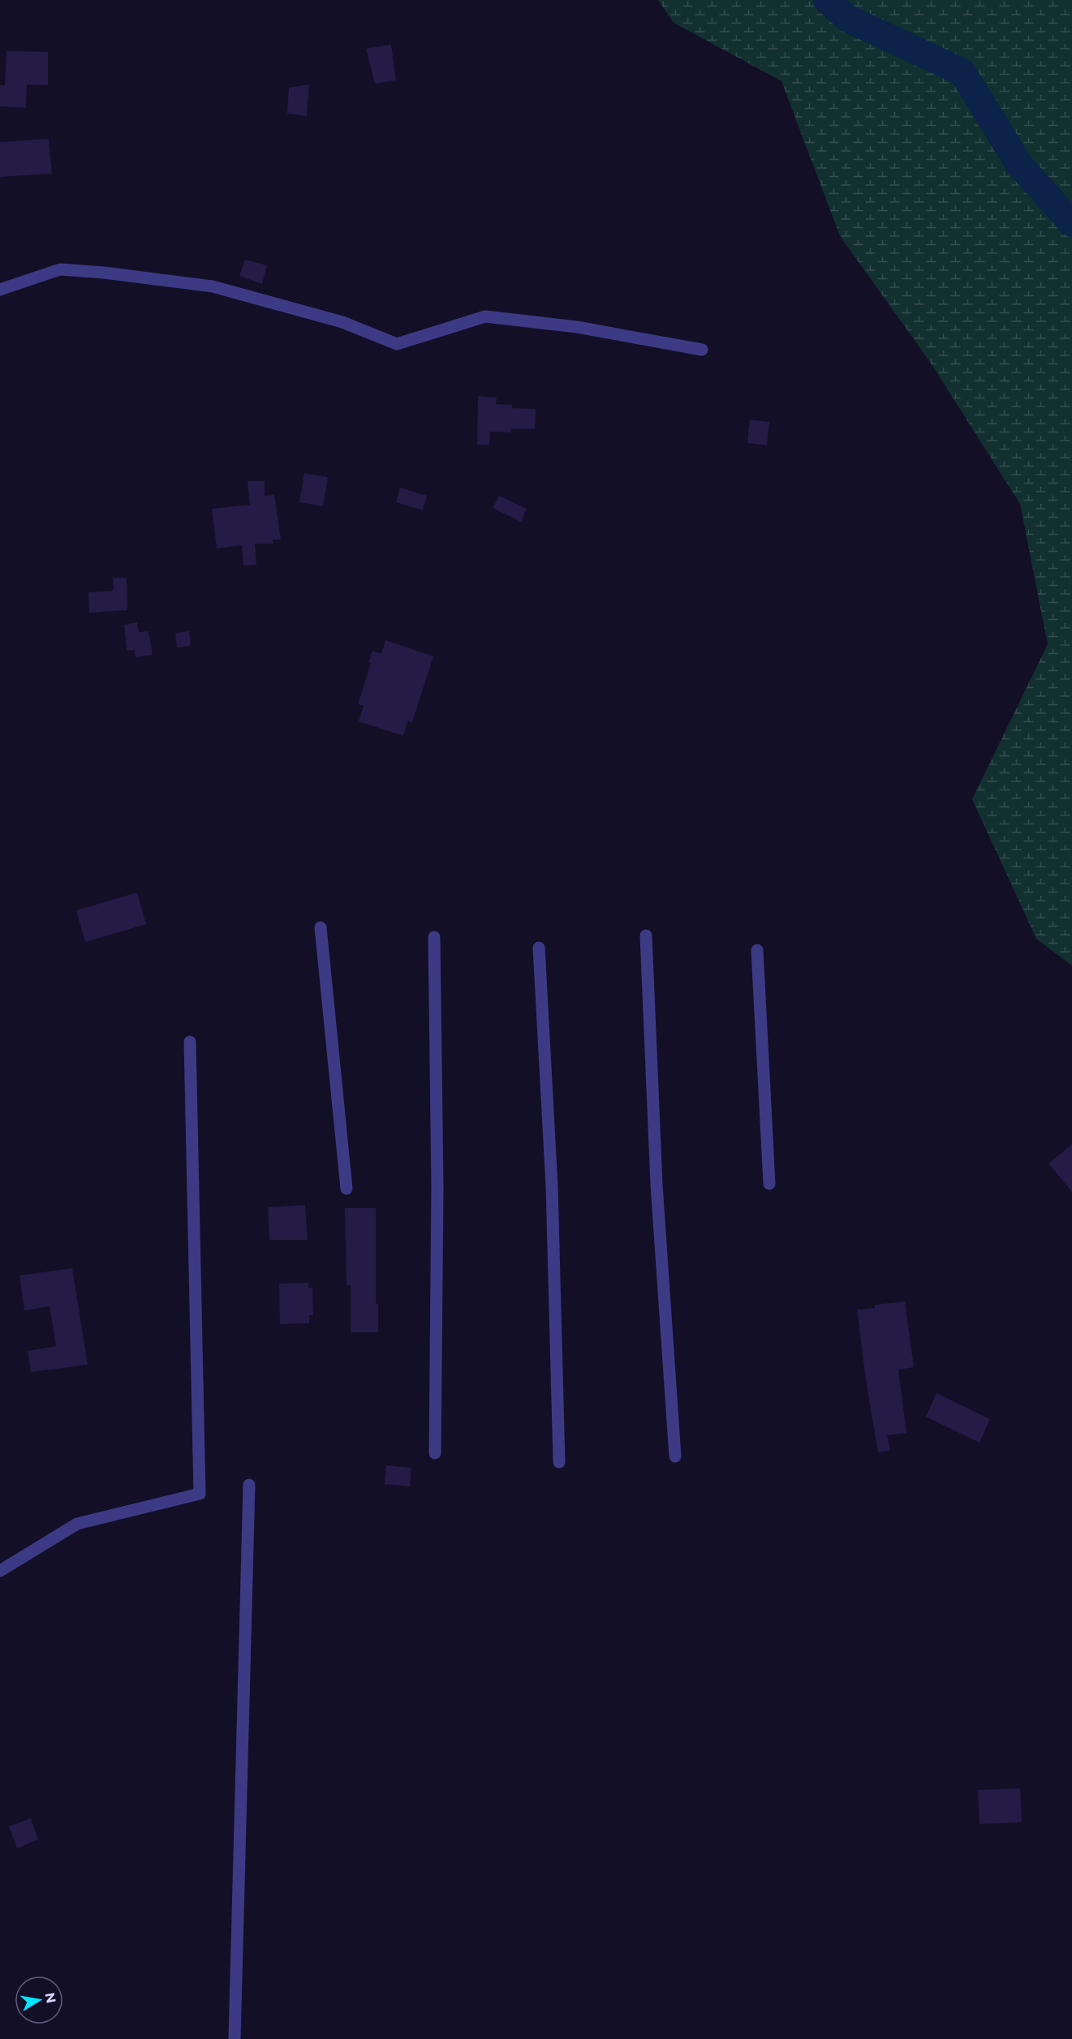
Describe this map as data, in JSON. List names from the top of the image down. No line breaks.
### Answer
{"north":"right"}
